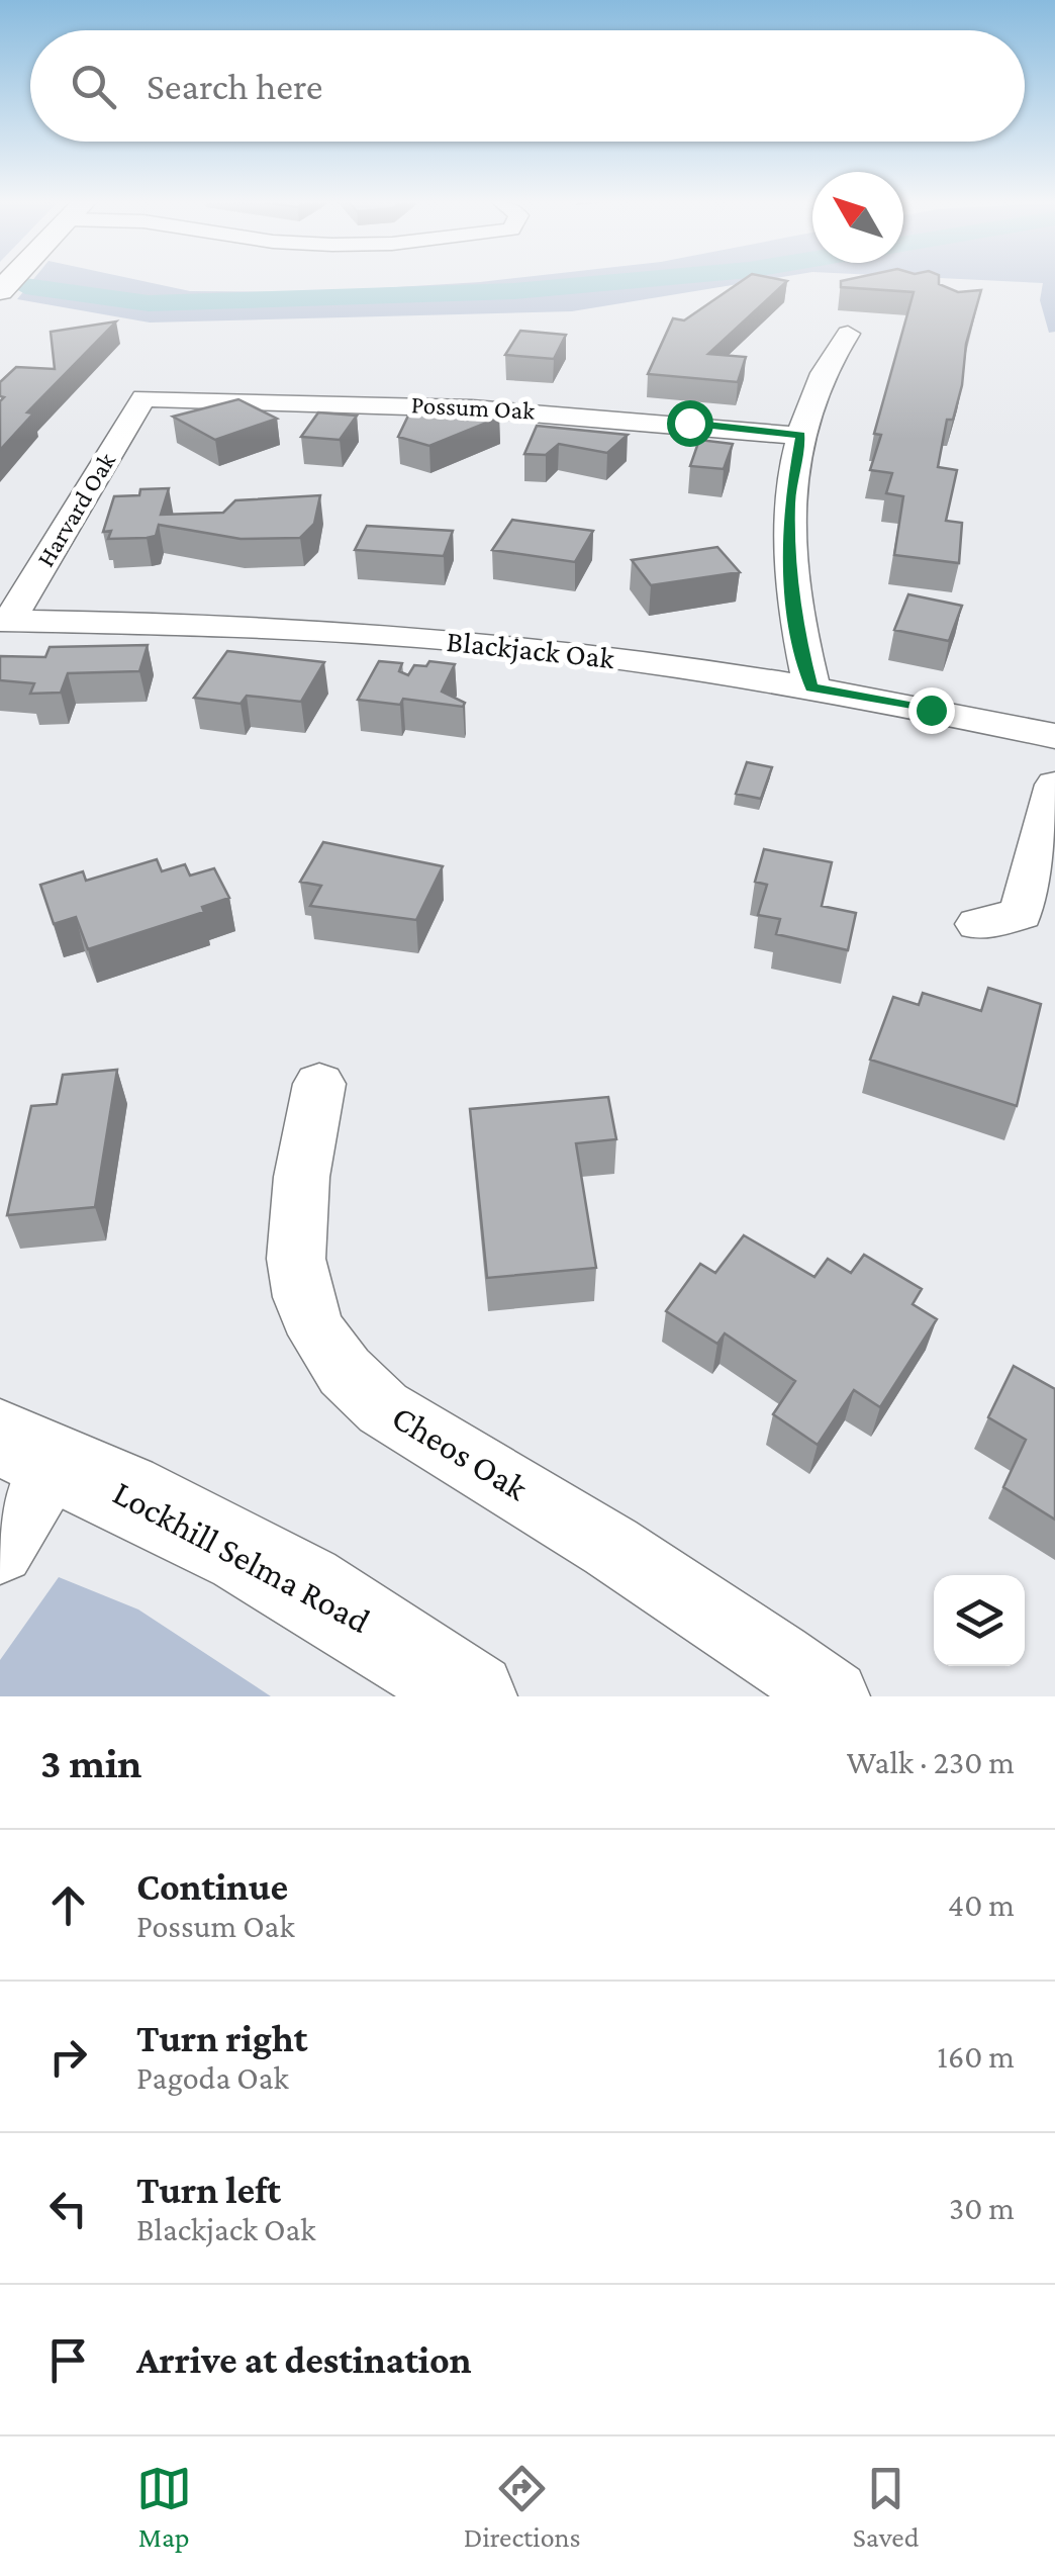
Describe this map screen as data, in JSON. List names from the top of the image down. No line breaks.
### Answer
{"streets":{"main road":["Lockhill Selma Road"],"street":["Possum Oak","Harvard Oak","Blackjack Oak","Cheos Oak"]},"crossings":[["Possum Oak","Harvard Oak"],["Harvard Oak","Blackjack Oak"]],"north":"top left","page":{"search":"Search here","heading":["3 min","Walk · 230 m"],"list":[["Continue","Possum Oak","40 m"],["Turn right","Pagoda Oak","160 m"],["Turn left","Blackjack Oak","30 m"],"Arrive at destination"],"nav":["Map","Directions","Saved"]}}
